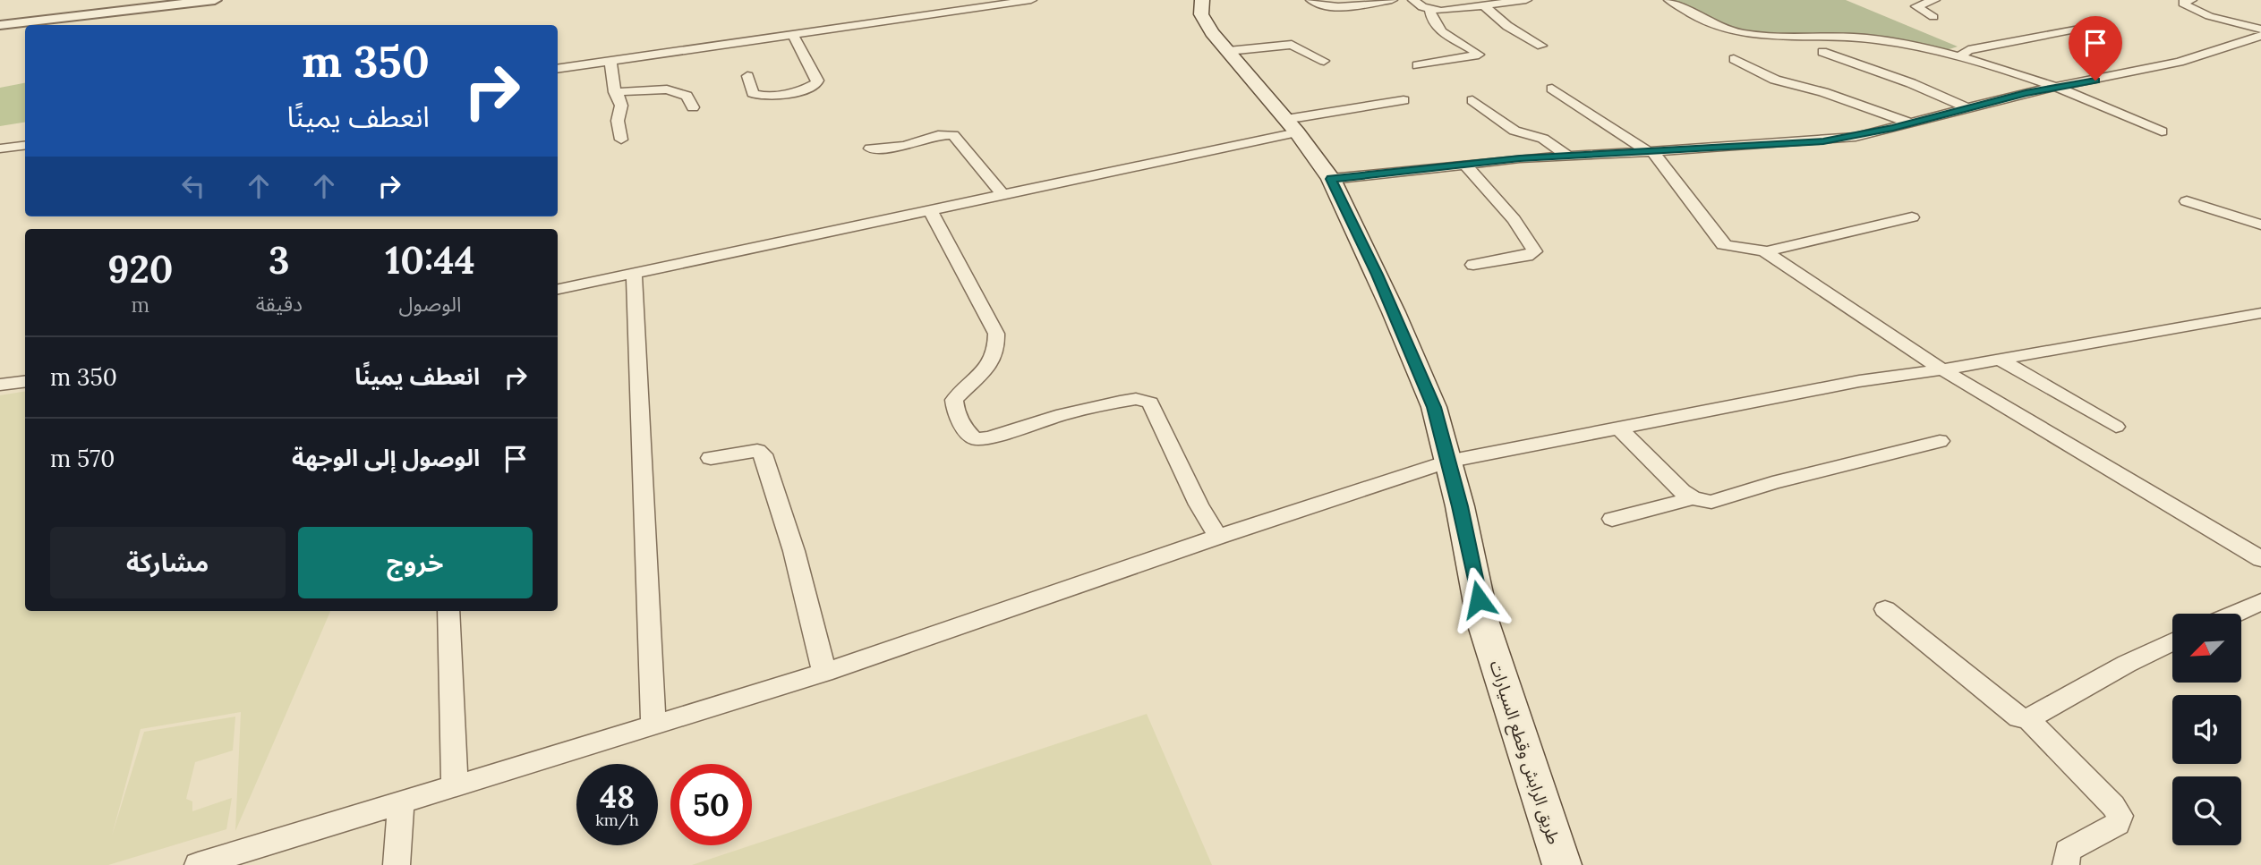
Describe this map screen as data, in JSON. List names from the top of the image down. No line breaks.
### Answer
{"streets":{"main road":["طريق الرابش وقطع السيارات"]},"north":"bottom left","page":{"turn":["350 m","انعطف يمينًا"],"eta":["10:44","الوصول","3","دقيقة","920","m"],"list":[{"name":"انعطف يمينًا","value":"350 m"},{"name":"الوصول إلى الوجهة","value":"570 m"}],"buttons":["خروج","مشاركة"],"speed":"48 km/h","limit":"50"}}
